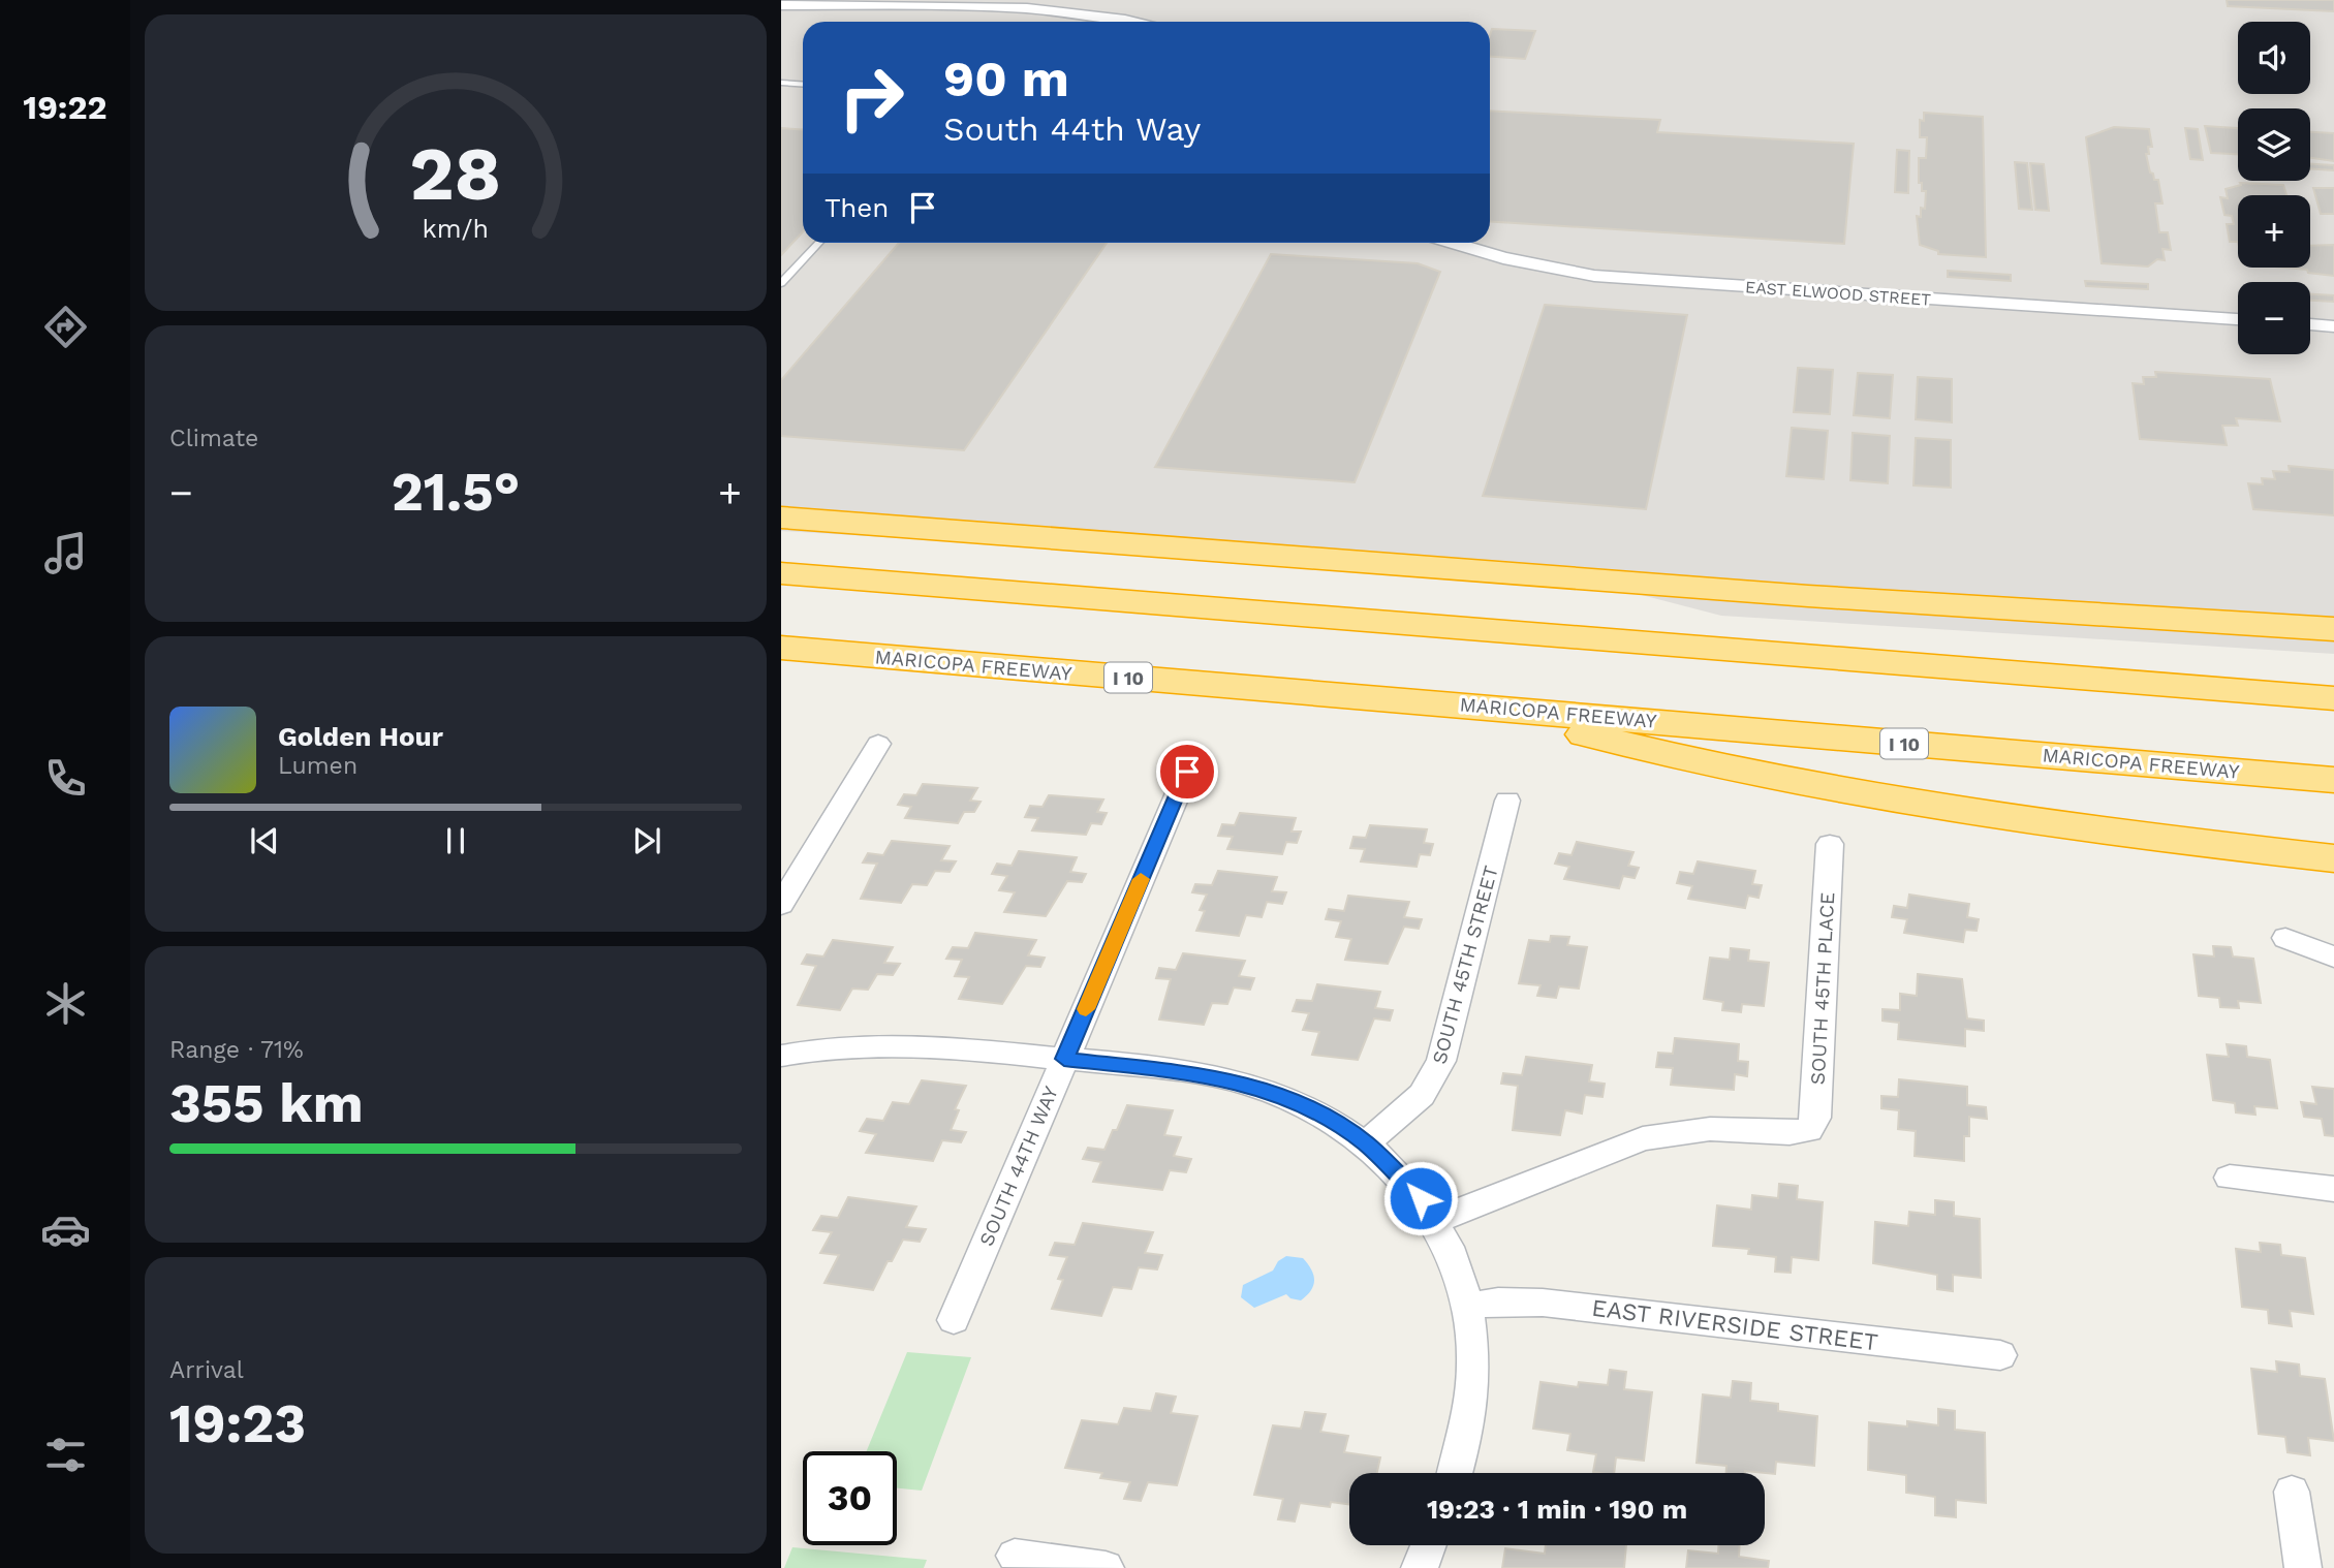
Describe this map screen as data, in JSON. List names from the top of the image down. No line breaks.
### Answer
{"streets":{"highway":["MARICOPA FREEWAY","I 10"],"street":["EAST ELWOOD STREET","SOUTH 45TH STREET","SOUTH 45TH PLACE","SOUTH 44TH WAY","EAST RIVERSIDE STREET"]},"page":{"tabs":"19:22","map_buttons":["+","−"],"turn":["90 m","South 44th Way"],"then":"Then","tile":["Climate",["Range · 71%","355 km"],["Arrival","19:23"]],"heat":["−","21.5°","+"],"song":["Golden Hour","Lumen"],"limit":"30","trip":"19:23 · 1 min · 190 m","gauge":["28","km/h"]}}
